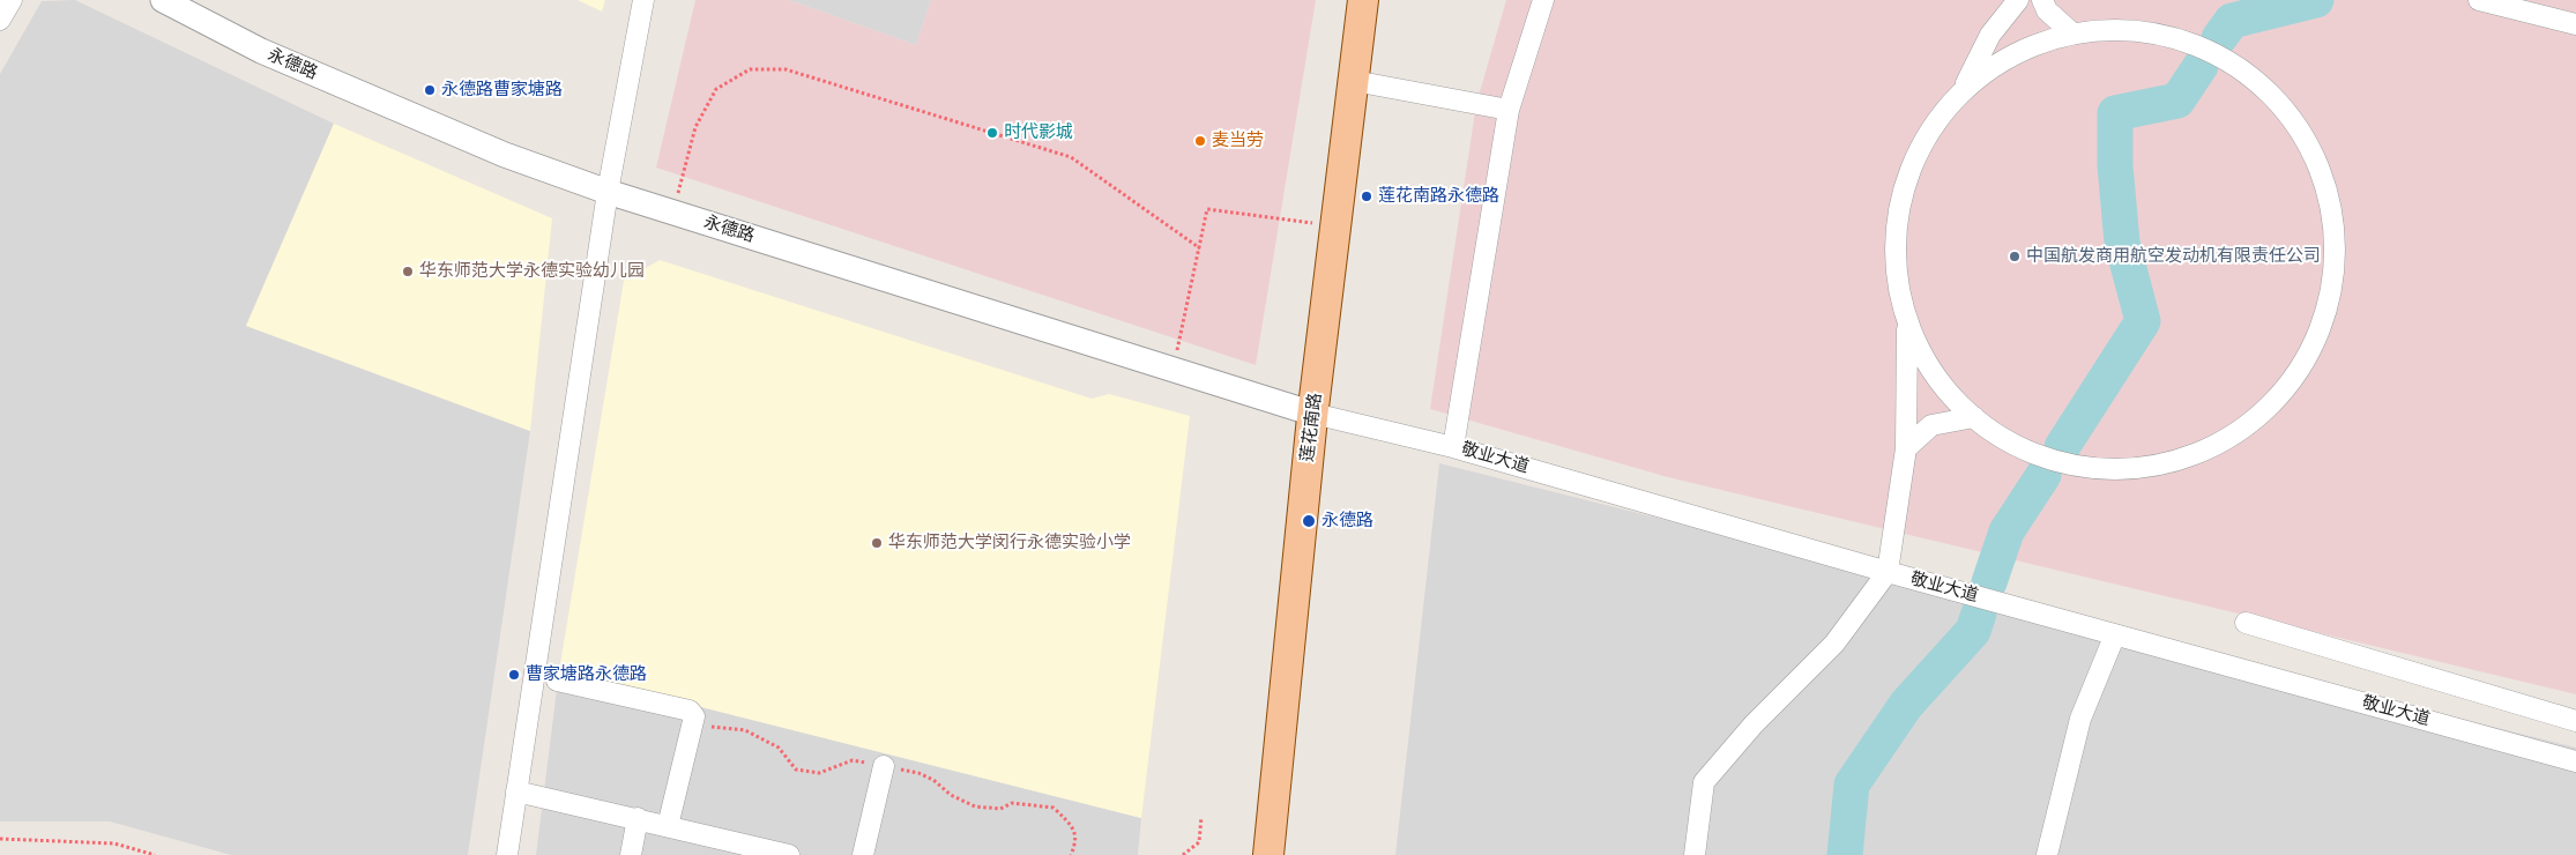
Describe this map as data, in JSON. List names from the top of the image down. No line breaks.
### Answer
{"streets":{"main road":["莲花南路"],"street":["永德路","敬业大道"]},"crossings":[["永德路","莲花南路"],["永德路","敬业大道"],["莲花南路","敬业大道"]],"places":["永德路曹家塘路","时代影城","麦当劳","莲花南路永德路","中国航发商用航空发动机有限责任公司","华东师范大学永德实验幼儿园","永德路","华东师范大学闵行永德实验小学","曹家塘路永德路"]}
